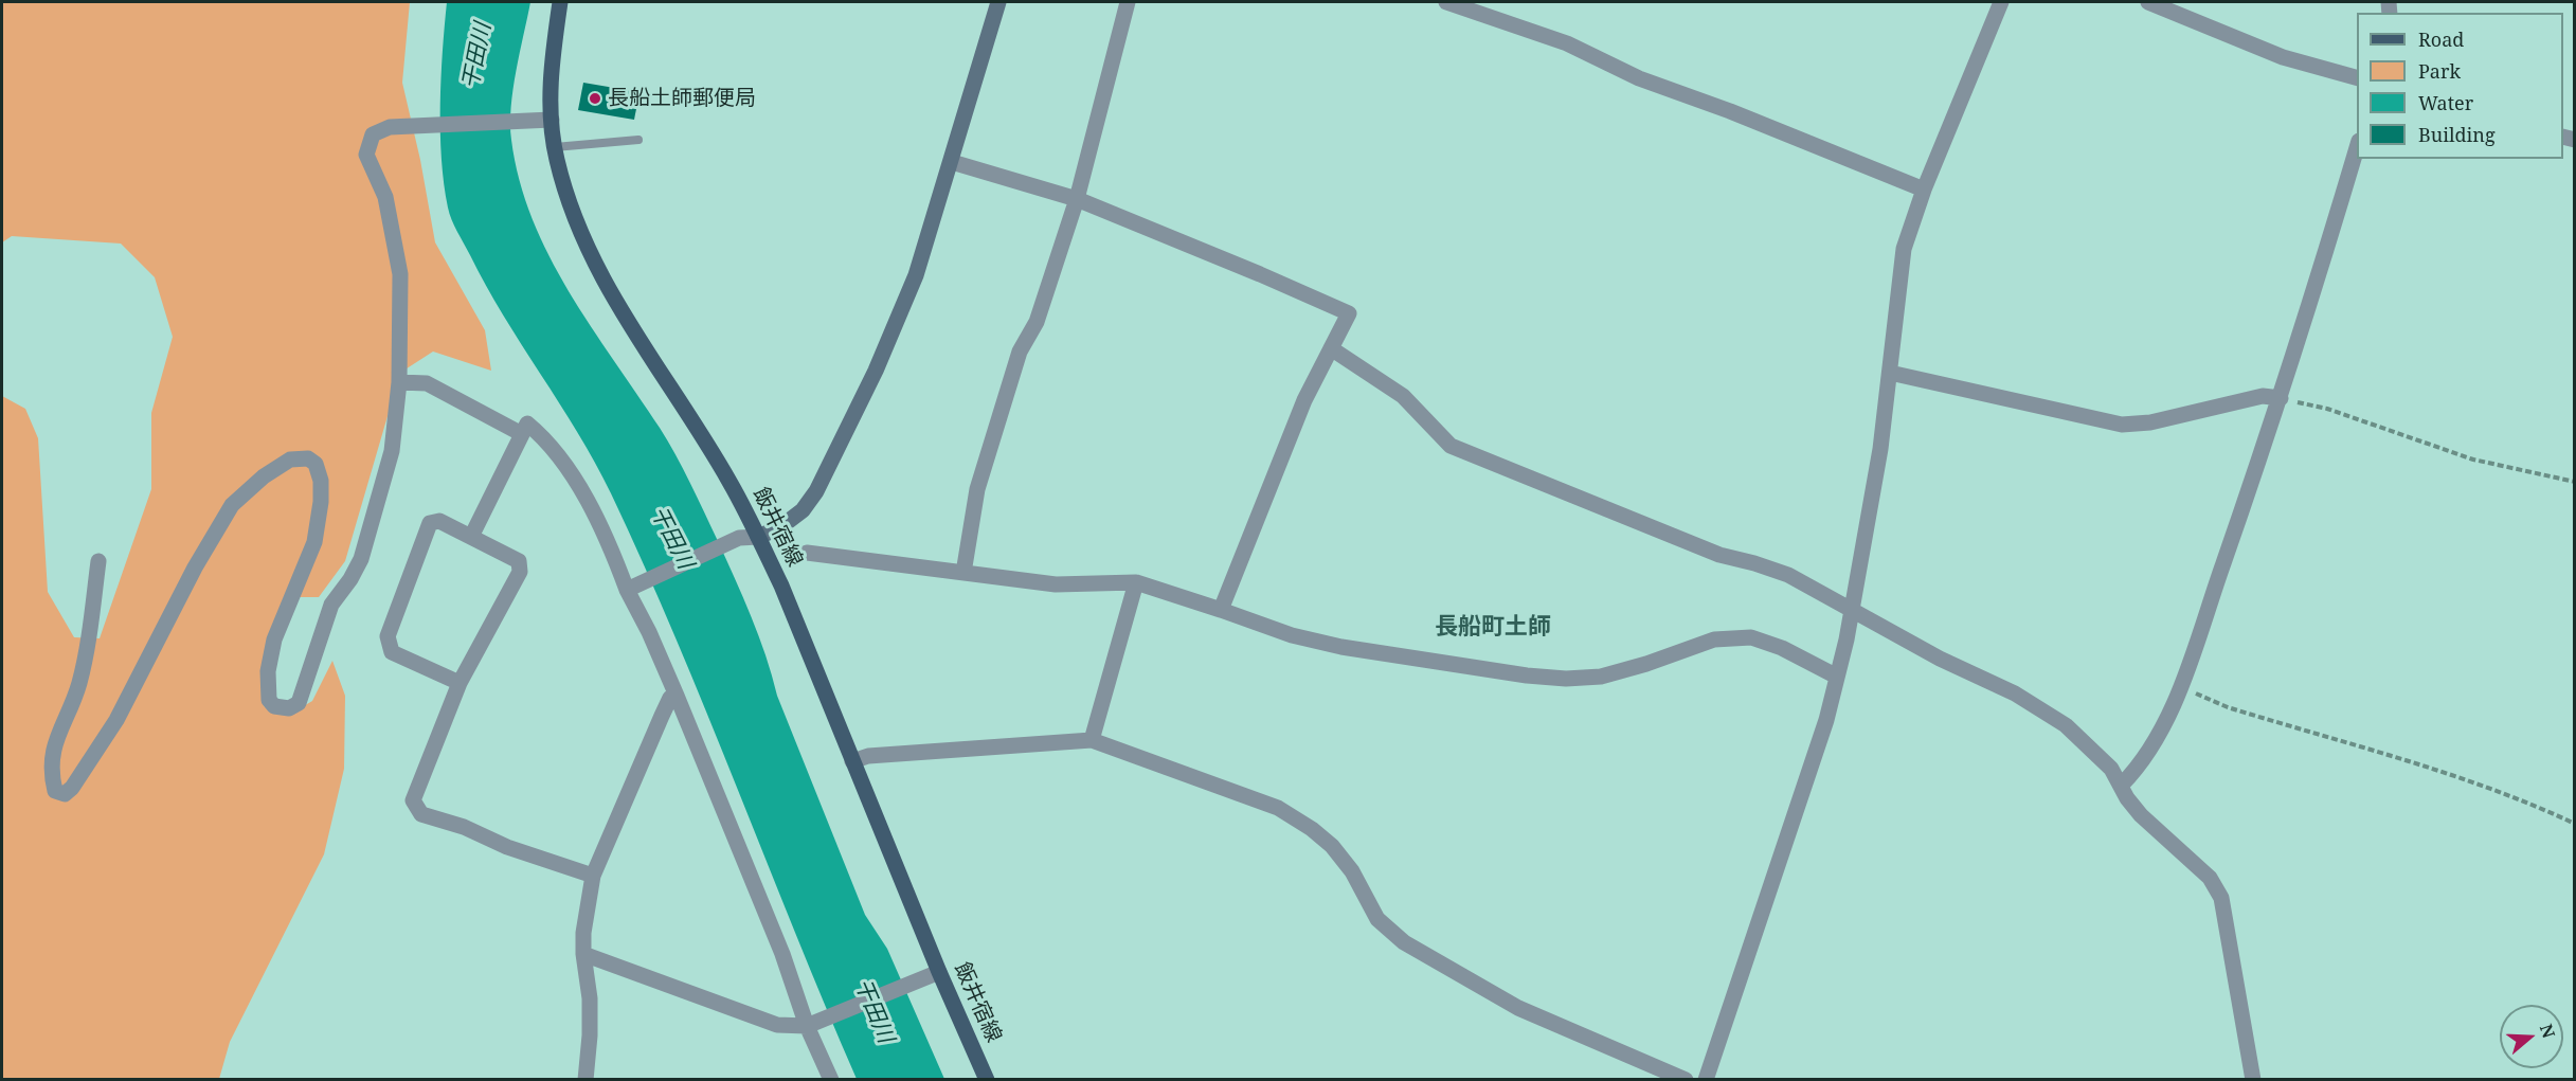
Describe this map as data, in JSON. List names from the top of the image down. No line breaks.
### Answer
{"streets":{"main road":["飯井宿線"]},"districts":["長船町土師"],"water":["干田川"],"places":["長船土師郵便局"],"legend":["Road","Park","Water","Building"],"north":"right"}
